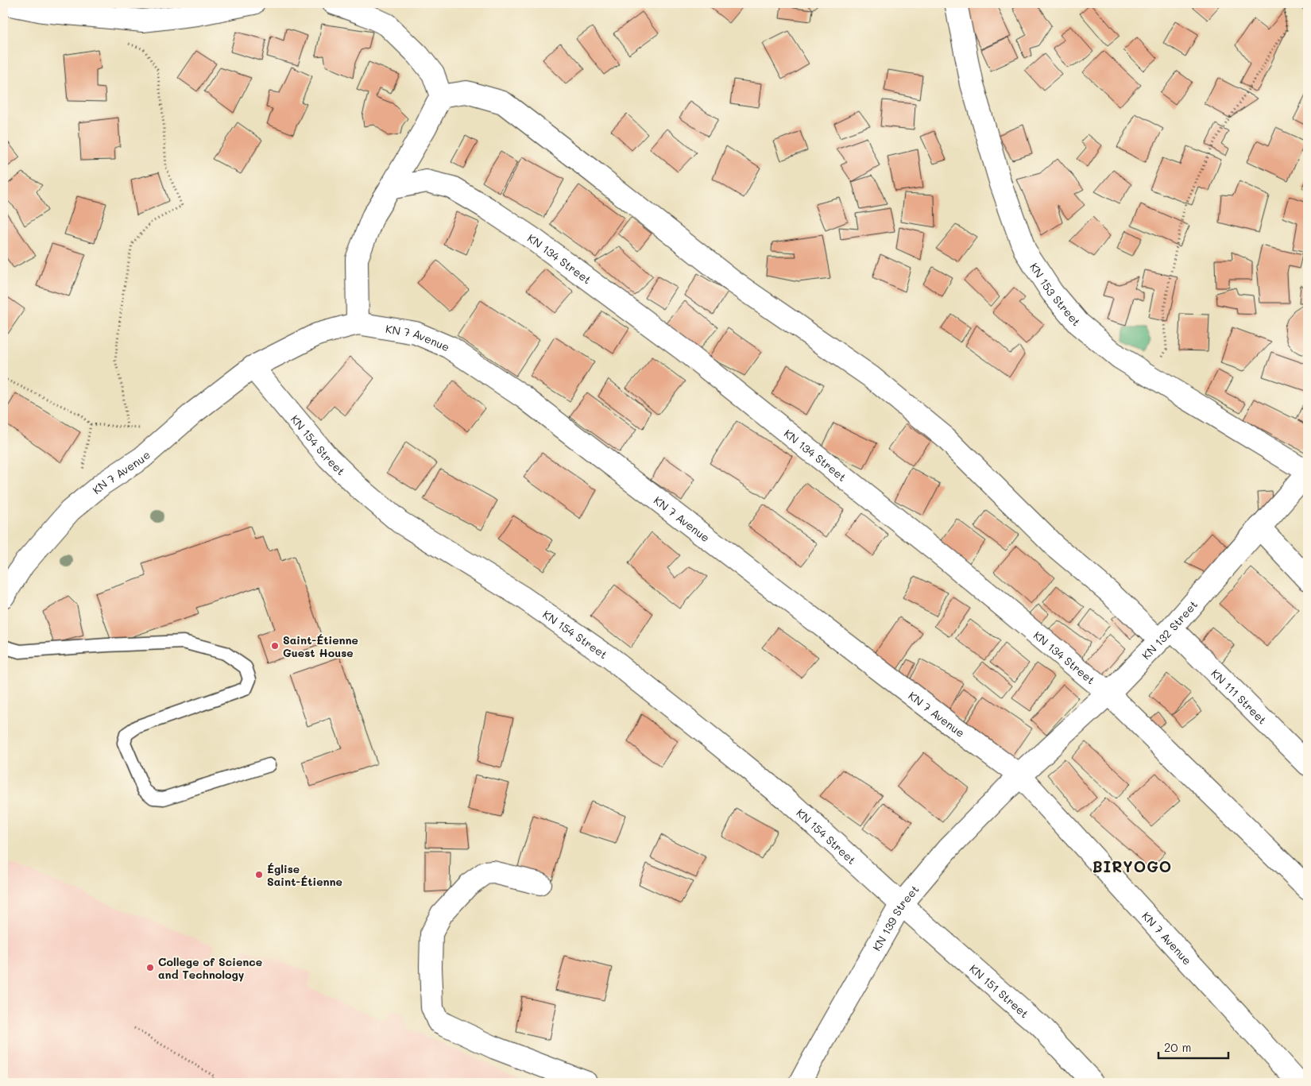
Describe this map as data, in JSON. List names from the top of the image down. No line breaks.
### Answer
{"streets":{"street":["KN 134 Street","KN 153 Street","KN 7 Avenue","KN 154 Street","KN 132 Street","KN 111 Street","KN 139 Street","KN 151 Street"]},"crossings":[["KN 134 Street","KN 132 Street"],["KN 153 Street","KN 132 Street"],["KN 7 Avenue","KN 154 Street"],["KN 7 Avenue","KN 132 Street"],["KN 7 Avenue","KN 139 Street"],["KN 154 Street","KN 139 Street"],["KN 154 Street","KN 151 Street"],["KN 132 Street","KN 111 Street"],["KN 132 Street","KN 139 Street"],["KN 139 Street","KN 151 Street"]],"districts":["BIRYOGO"],"places":["Saint-Étienne Guest House","Église Saint-Étienne","College of Science and Technology"],"scale_bar":"20 m"}
